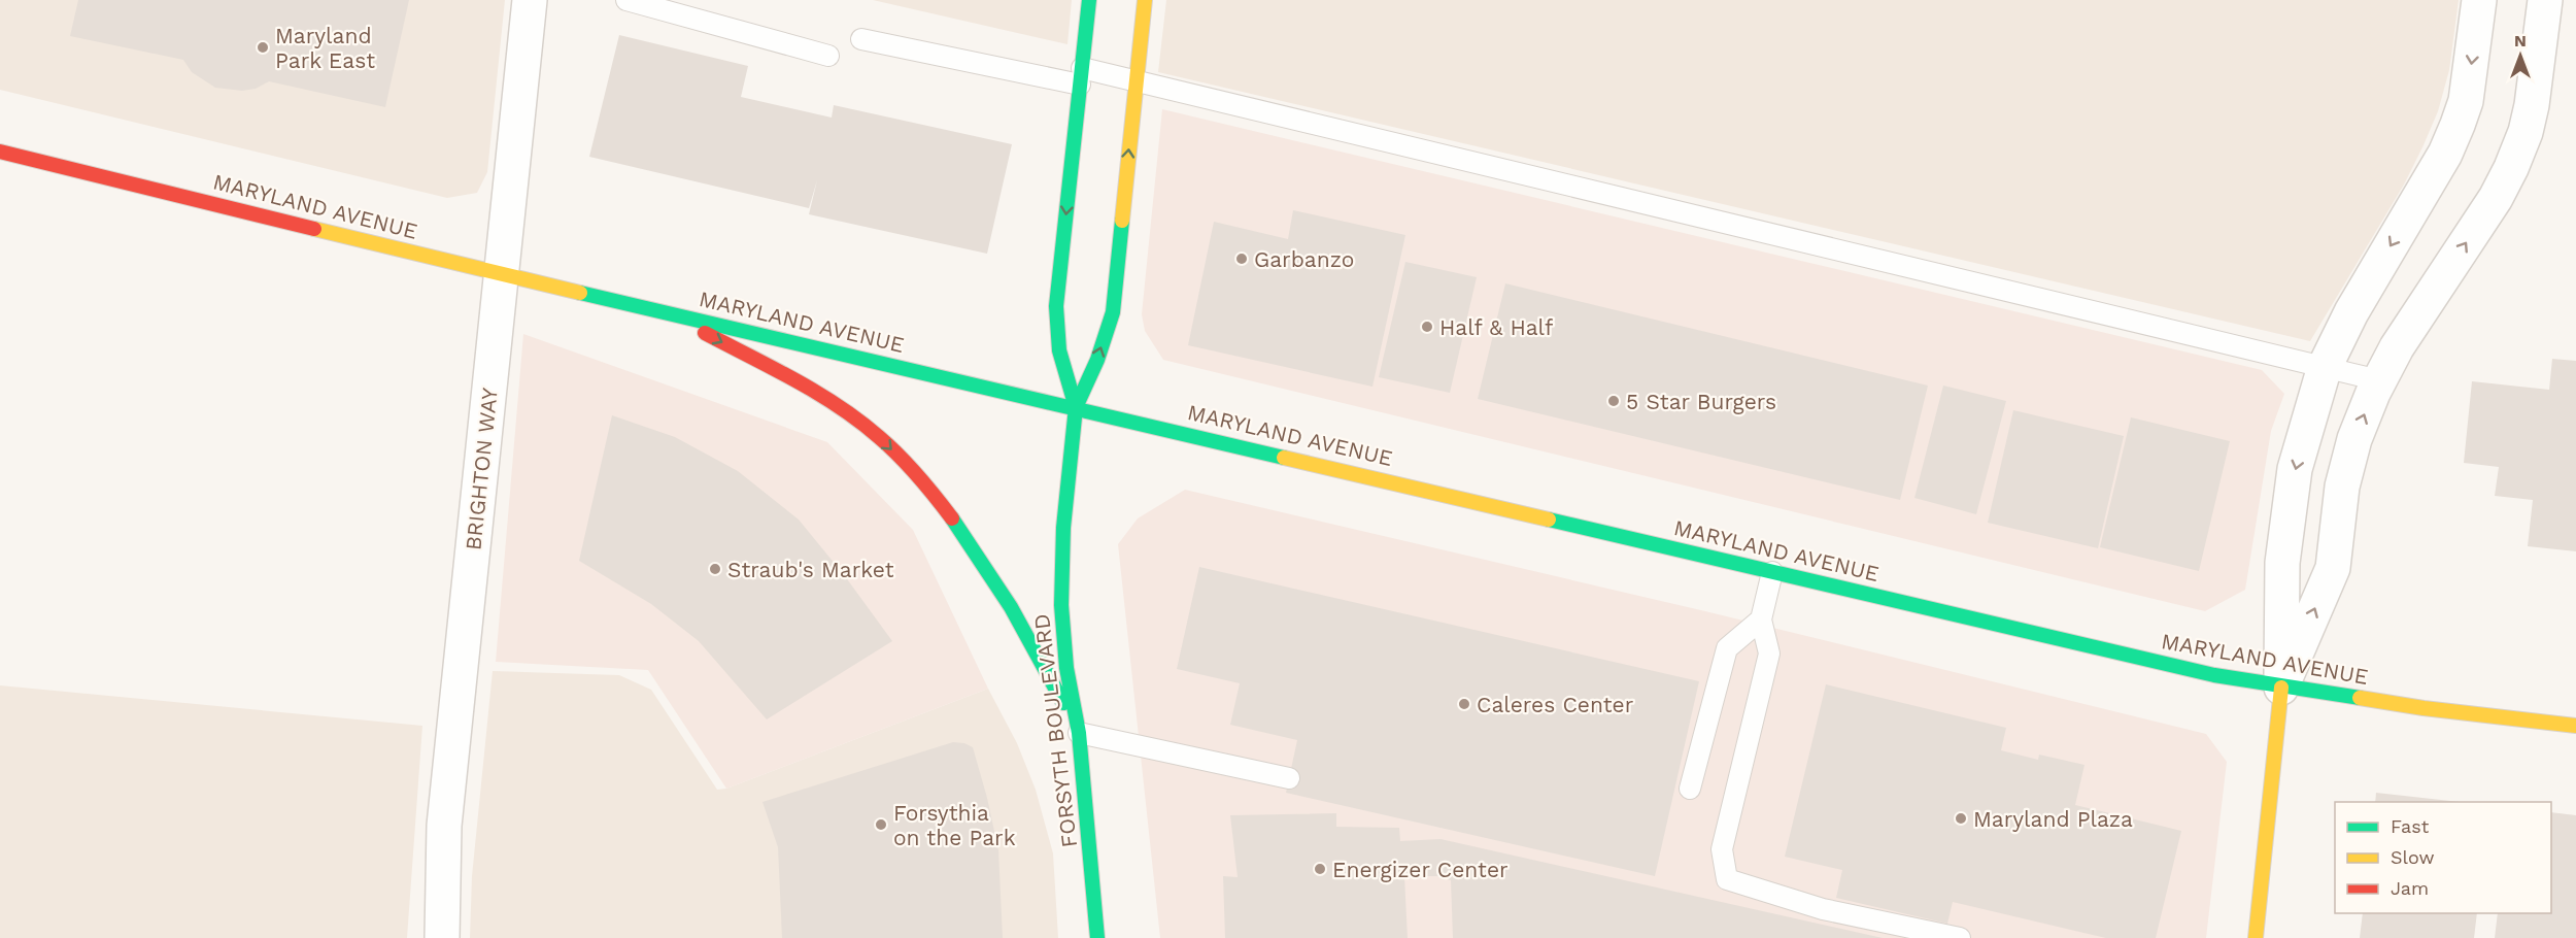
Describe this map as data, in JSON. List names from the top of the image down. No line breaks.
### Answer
{"streets":{"main road":["MARYLAND AVENUE","FORSYTH BOULEVARD"],"street":["BRIGHTON WAY"]},"crossings":[["MARYLAND AVENUE","BRIGHTON WAY"],["MARYLAND AVENUE","FORSYTH BOULEVARD"]],"places":["Maryland Park East","Garbanzo","Half & Half","5 Star Burgers","Straub's Market","Caleres Center","Maryland Plaza","Forsythia on the Park","Energizer Center"],"legend":["Fast","Slow","Jam"],"north":"top"}
